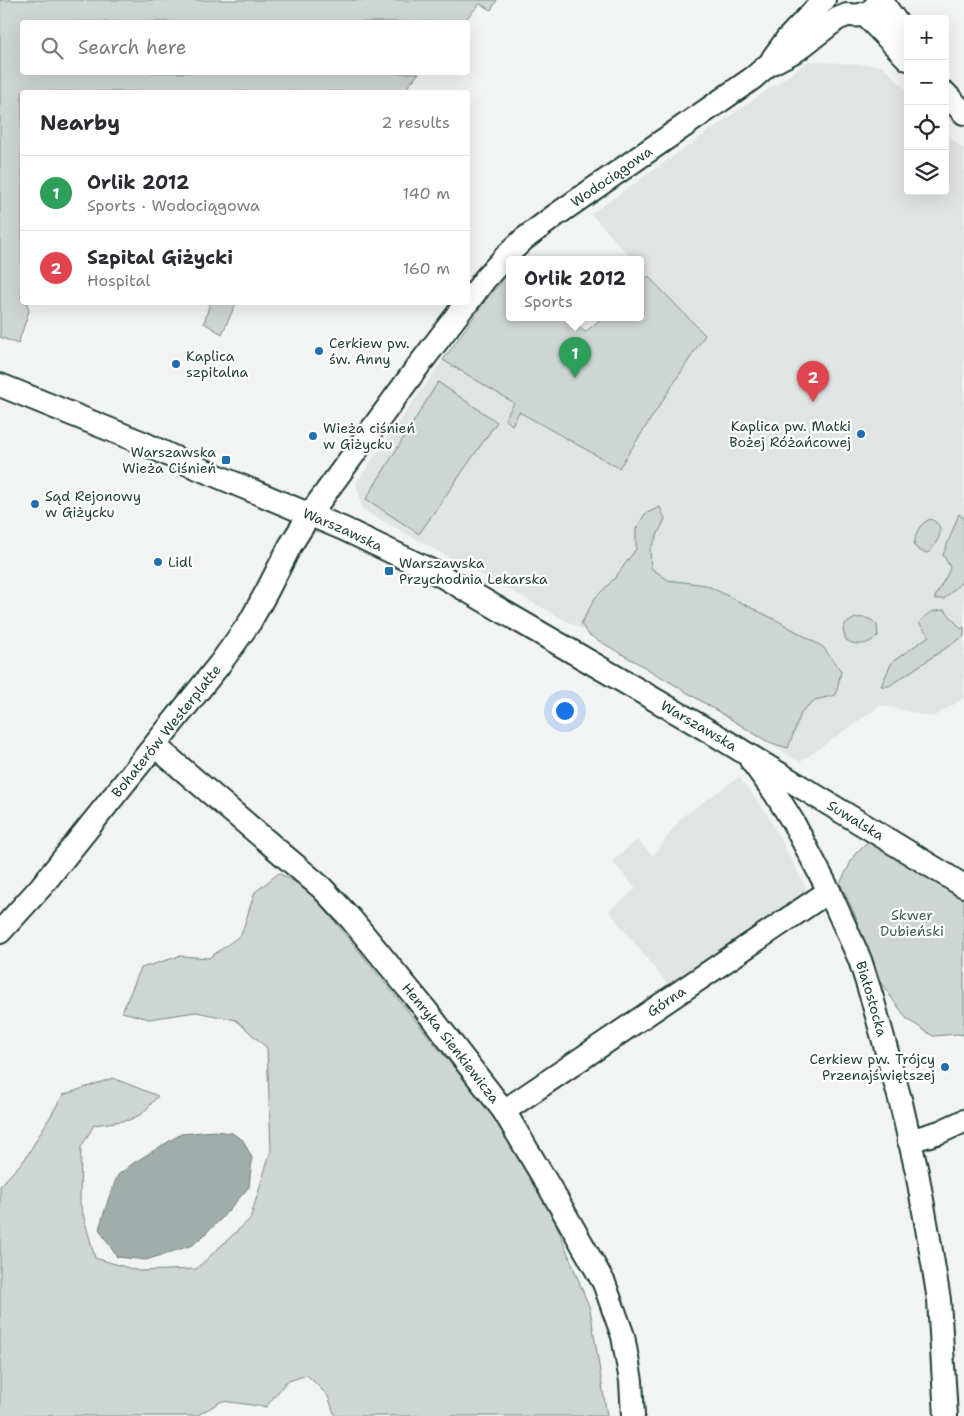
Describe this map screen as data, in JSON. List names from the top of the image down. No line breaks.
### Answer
{"streets":{"street":["Wodociągowa","Warszawska","Bohaterów Westerplatte","Suwalska","Białostocka","Górna","Henryka Sienkiewicza"]},"crossings":[["Wodociągowa","Warszawska"],["Wodociągowa","Bohaterów Westerplatte"],["Warszawska","Bohaterów Westerplatte"],["Warszawska","Suwalska"],["Warszawska","Białostocka"],["Bohaterów Westerplatte","Henryka Sienkiewicza"],["Suwalska","Białostocka"],["Białostocka","Górna"],["Górna","Henryka Sienkiewicza"]],"parks":["Skwer Dubieński"],"places":{"other":["Cerkiew pw. św. Anny","Kaplica szpitalna","Kaplica pw. Matki Bożej Różańcowej","Wieża ciśnień w Giżycku","Sąd Rejonowy w Giżycku","Lidl","Cerkiew pw. Trójcy Przenajświętszej"],"transit":["Warszawska Wieża Ciśnień","Warszawska Przychodnia Lekarska"]},"page":{"map_buttons":["+","−"],"search":"Search here","heading":["Nearby","2 results"],"list":[{"mark":"1","name":"Orlik 2012","note":"Sports · Wodociągowa","value":"140 m"},{"mark":"2","name":"Szpital Giżycki","note":"Hospital","value":"160 m"}],"popup":["Orlik 2012","Sports"],"pins":["1","2"]}}
